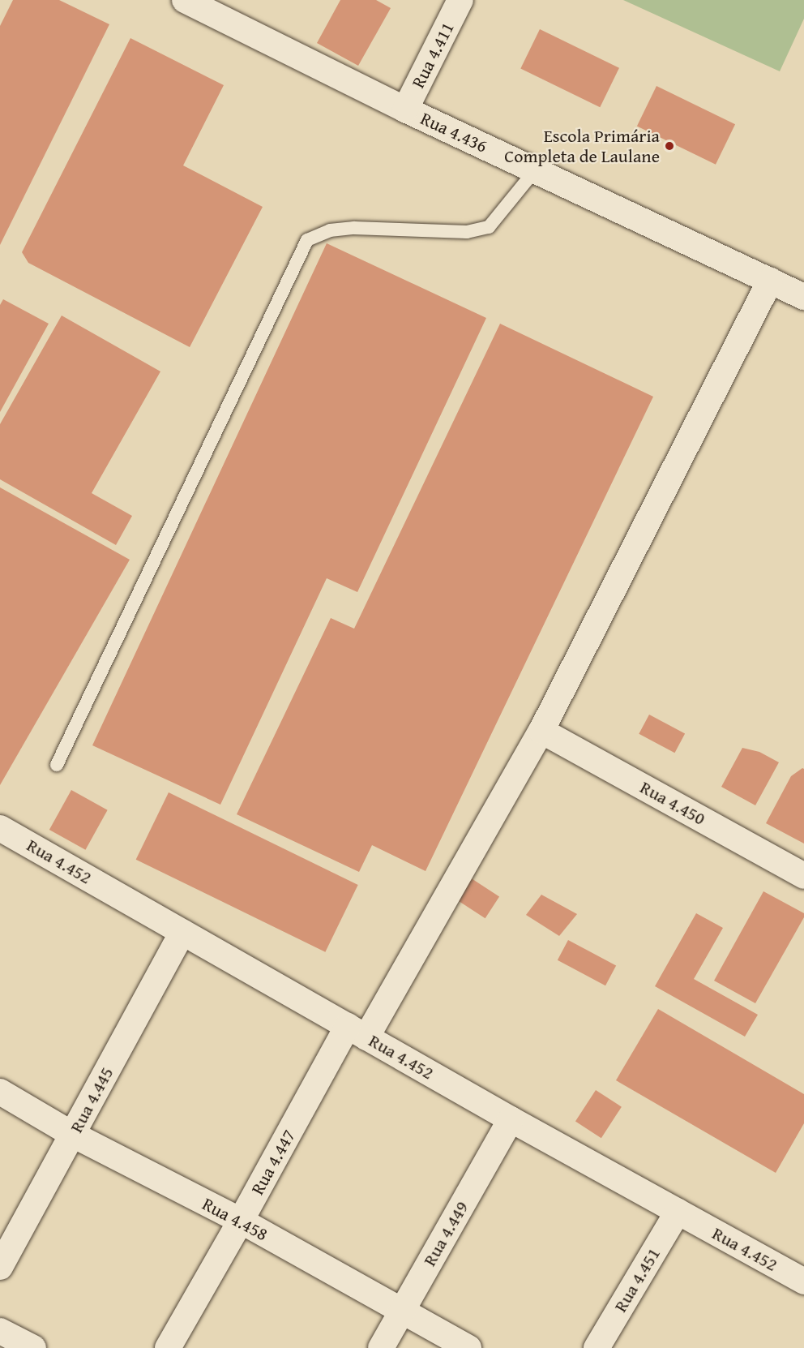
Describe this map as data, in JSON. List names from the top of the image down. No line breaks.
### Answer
{"streets":{"street":["Rua 4.411","Rua 4.436","Rua 4.450","Rua 4.452","Rua 4.445","Rua 4.447","Rua 4.458","Rua 4.449","Rua 4.451"]},"crossings":[["Rua 4.411","Rua 4.436"],["Rua 4.436","Rua 4.447"],["Rua 4.450","Rua 4.447"],["Rua 4.452","Rua 4.445"],["Rua 4.452","Rua 4.447"],["Rua 4.452","Rua 4.449"],["Rua 4.452","Rua 4.451"],["Rua 4.445","Rua 4.458"],["Rua 4.447","Rua 4.458"],["Rua 4.458","Rua 4.449"]],"places":["Escola Primária Completa de Laulane"]}
